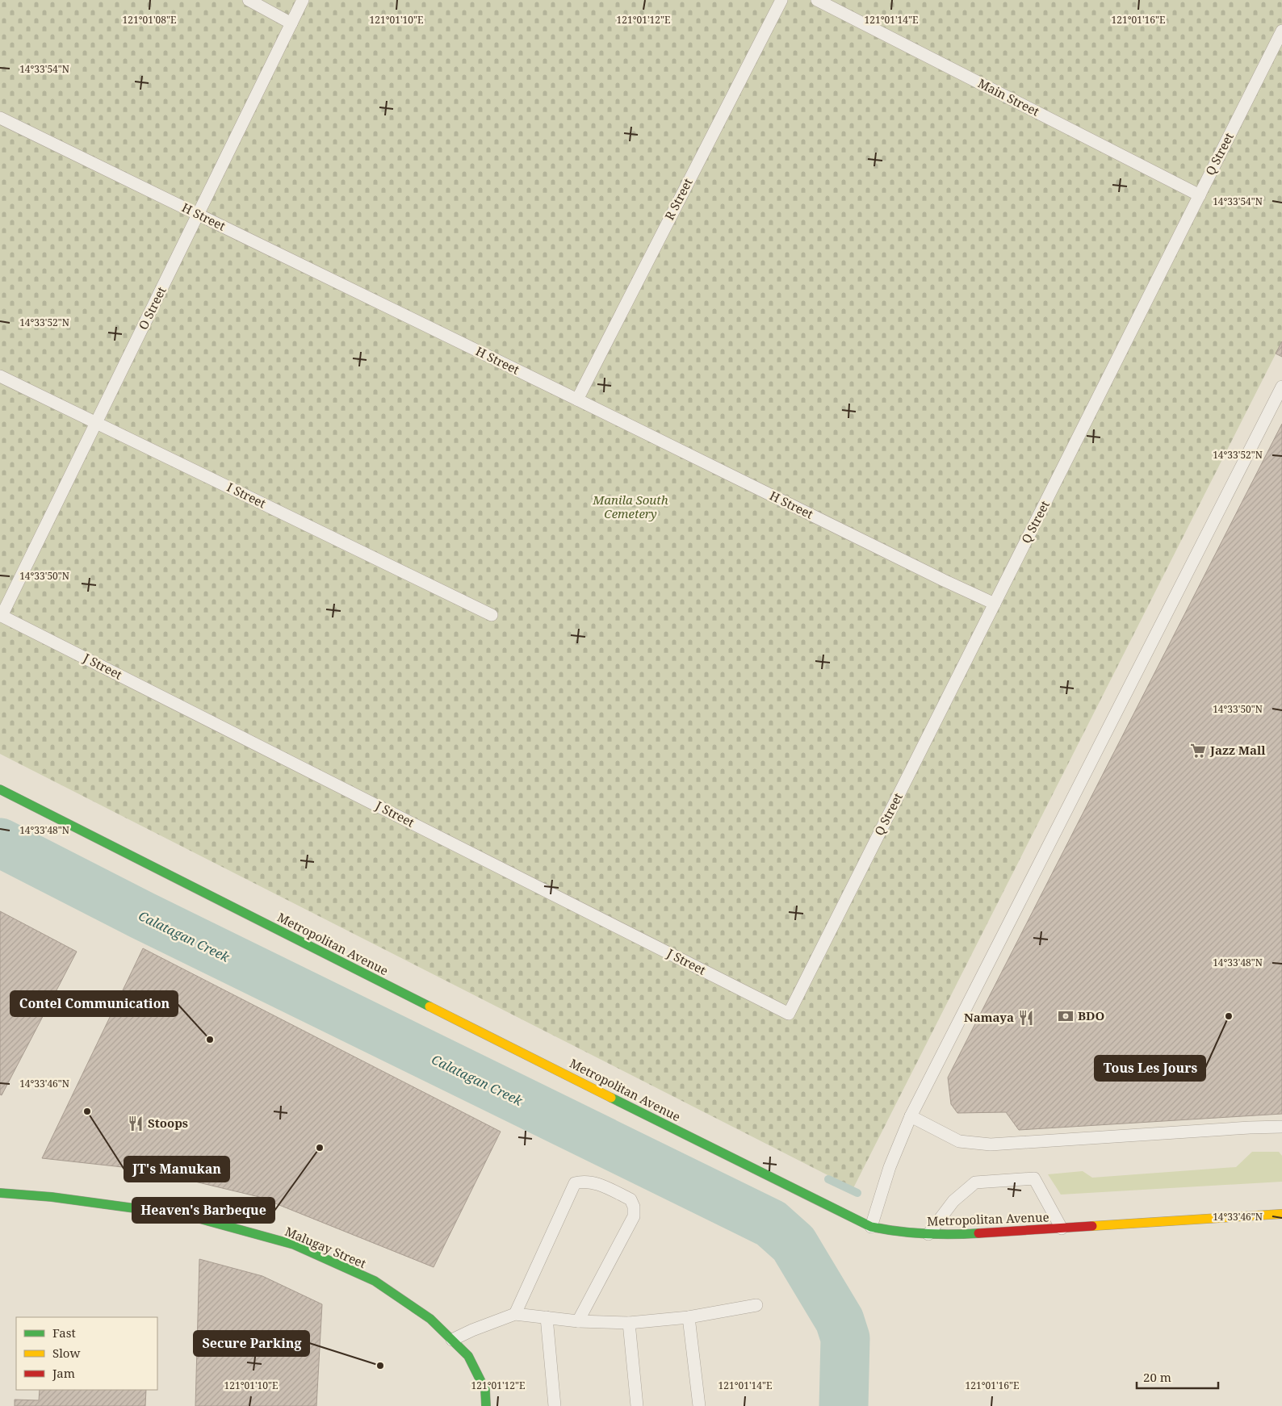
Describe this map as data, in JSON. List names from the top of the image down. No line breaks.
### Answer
{"streets":{"street":["Metropolitan Avenue","Malugay Street"],"lane":["Main Street","Q Street","R Street","H Street","O Street","I Street","J Street"]},"crossings":[["Main Street","Q Street"],["Q Street","H Street"],["Q Street","J Street"],["R Street","H Street"],["H Street","O Street"],["O Street","I Street"],["O Street","J Street"]],"water":["Calatagan Creek"],"parks":["Manila South Cemetery"],"places":{"supermarket":["Jazz Mall"],"bank":["BDO"],"other":["Tous Les Jours","Contel Communication","JT's Manukan","Heaven's Barbeque","Secure Parking"],"restaurant":["Namaya","Stoops"]},"legend":["Fast","Slow","Jam"],"scale_bar":"20 m","coordinates":["121°01'08\"E","121°01'10\"E","121°01'12\"E","121°01'14\"E","121°01'16\"E","14°33'54\"N","14°33'52\"N","14°33'50\"N","14°33'48\"N","14°33'46\"N"]}
